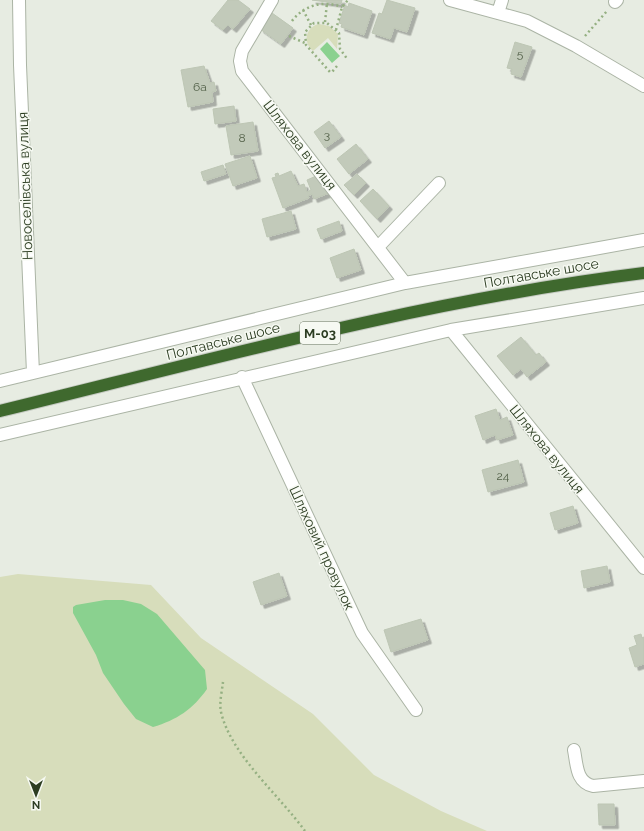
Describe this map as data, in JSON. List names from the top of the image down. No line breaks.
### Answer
{"streets":{"highway":["Полтавське шосе","М-03"],"street":["Шляхова вулиця","Новоселівська вулиця","Шляховий провулок"]},"house_numbers":["5","6а","3","8","24"],"north":"bottom"}
